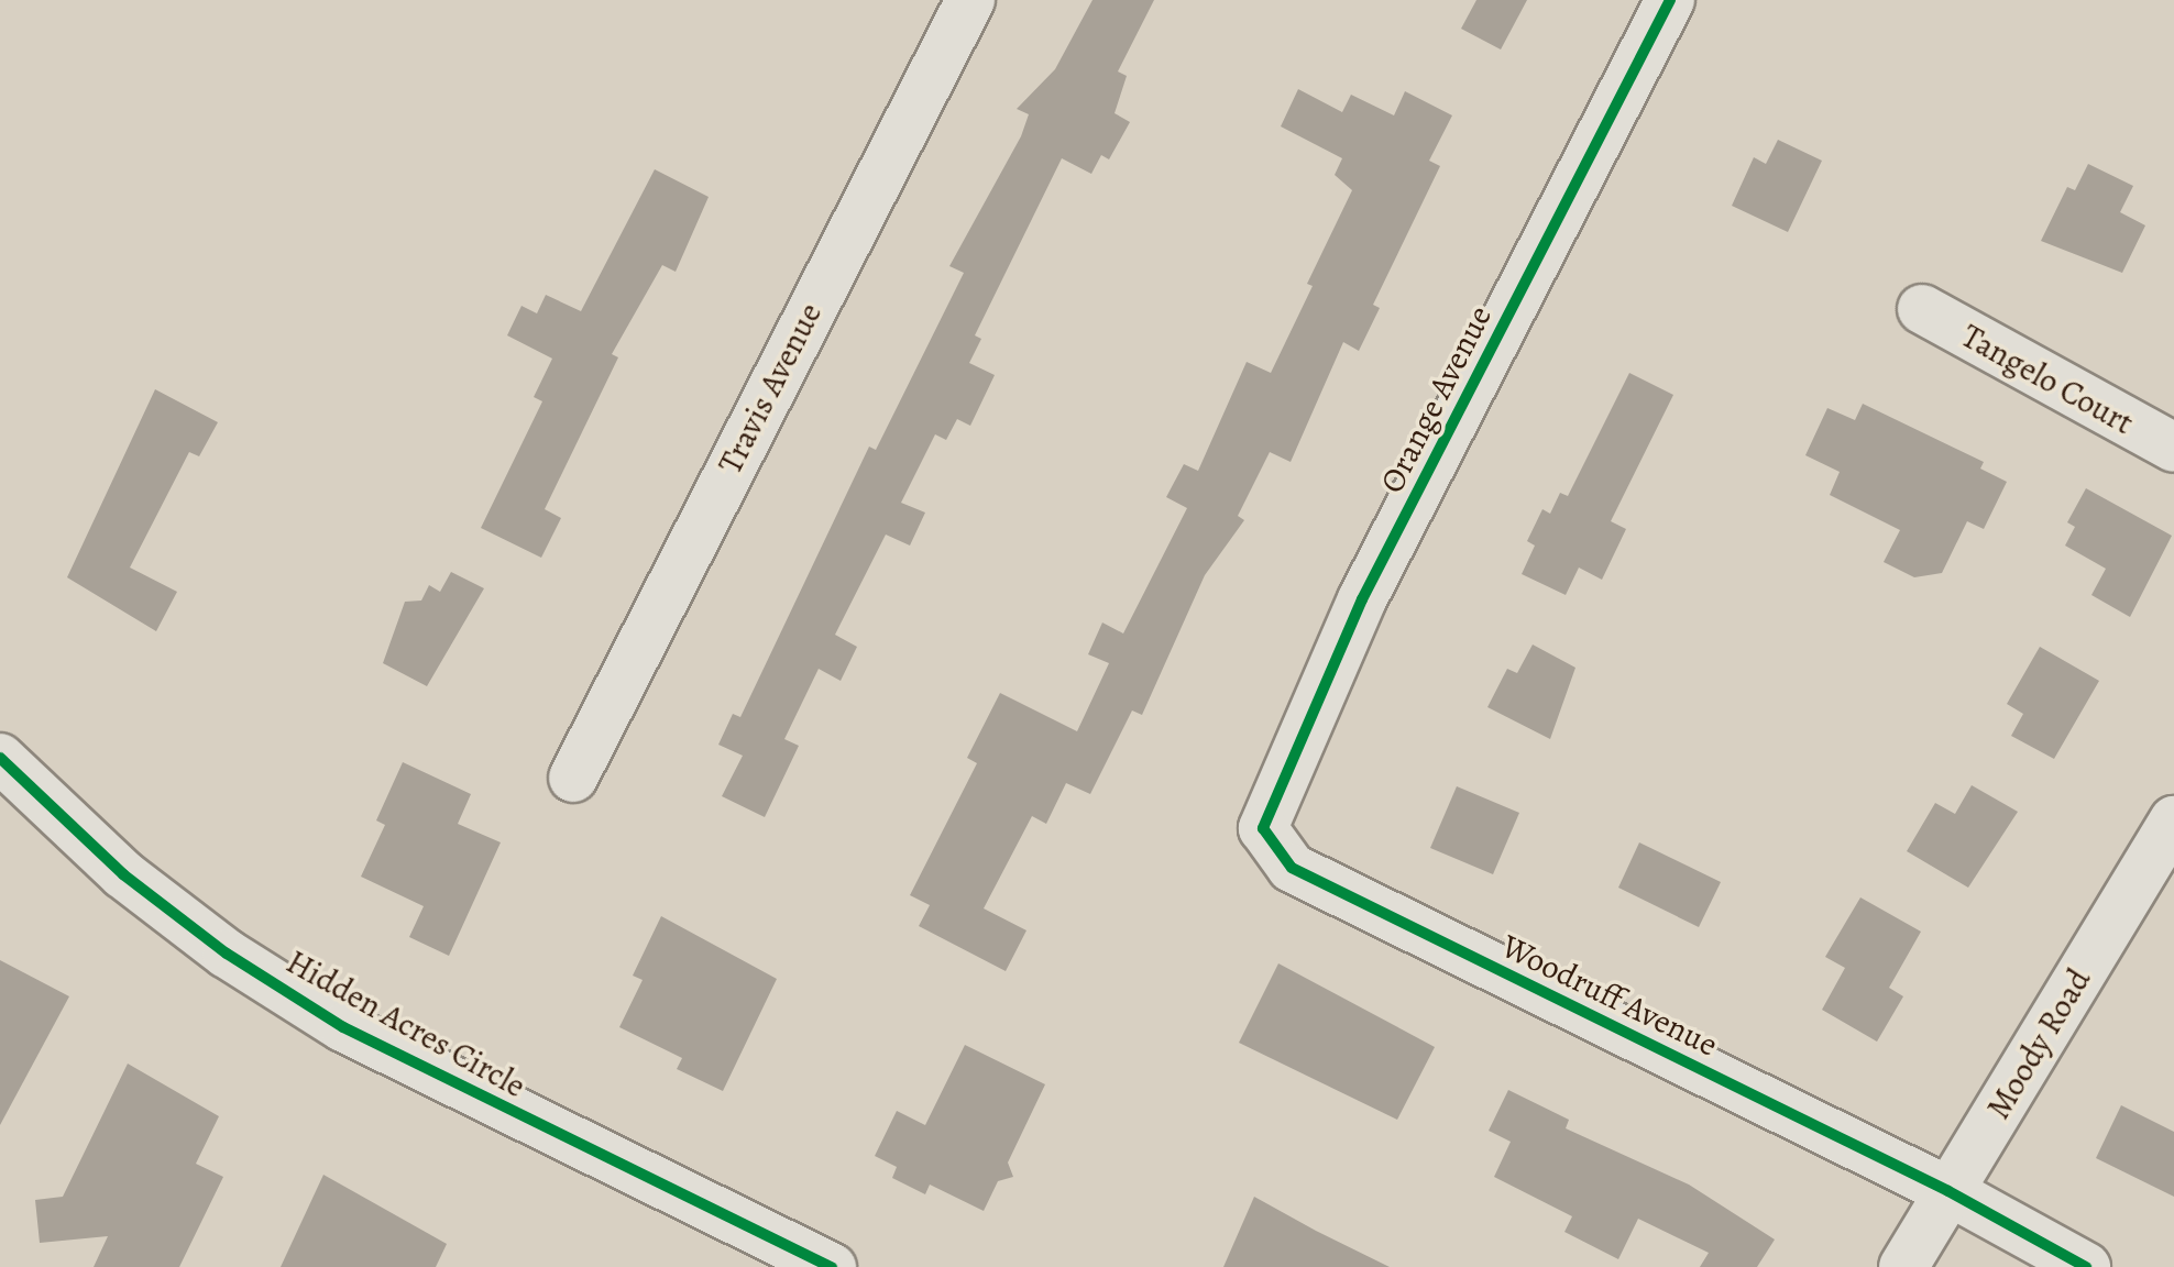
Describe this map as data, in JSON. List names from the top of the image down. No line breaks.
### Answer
{"streets":{"street":["Tangelo Court","Travis Avenue","Orange Avenue","Woodruff Avenue","Hidden Acres Circle","Moody Road"]},"crossings":[["Orange Avenue","Woodruff Avenue"],["Woodruff Avenue","Moody Road"]]}
